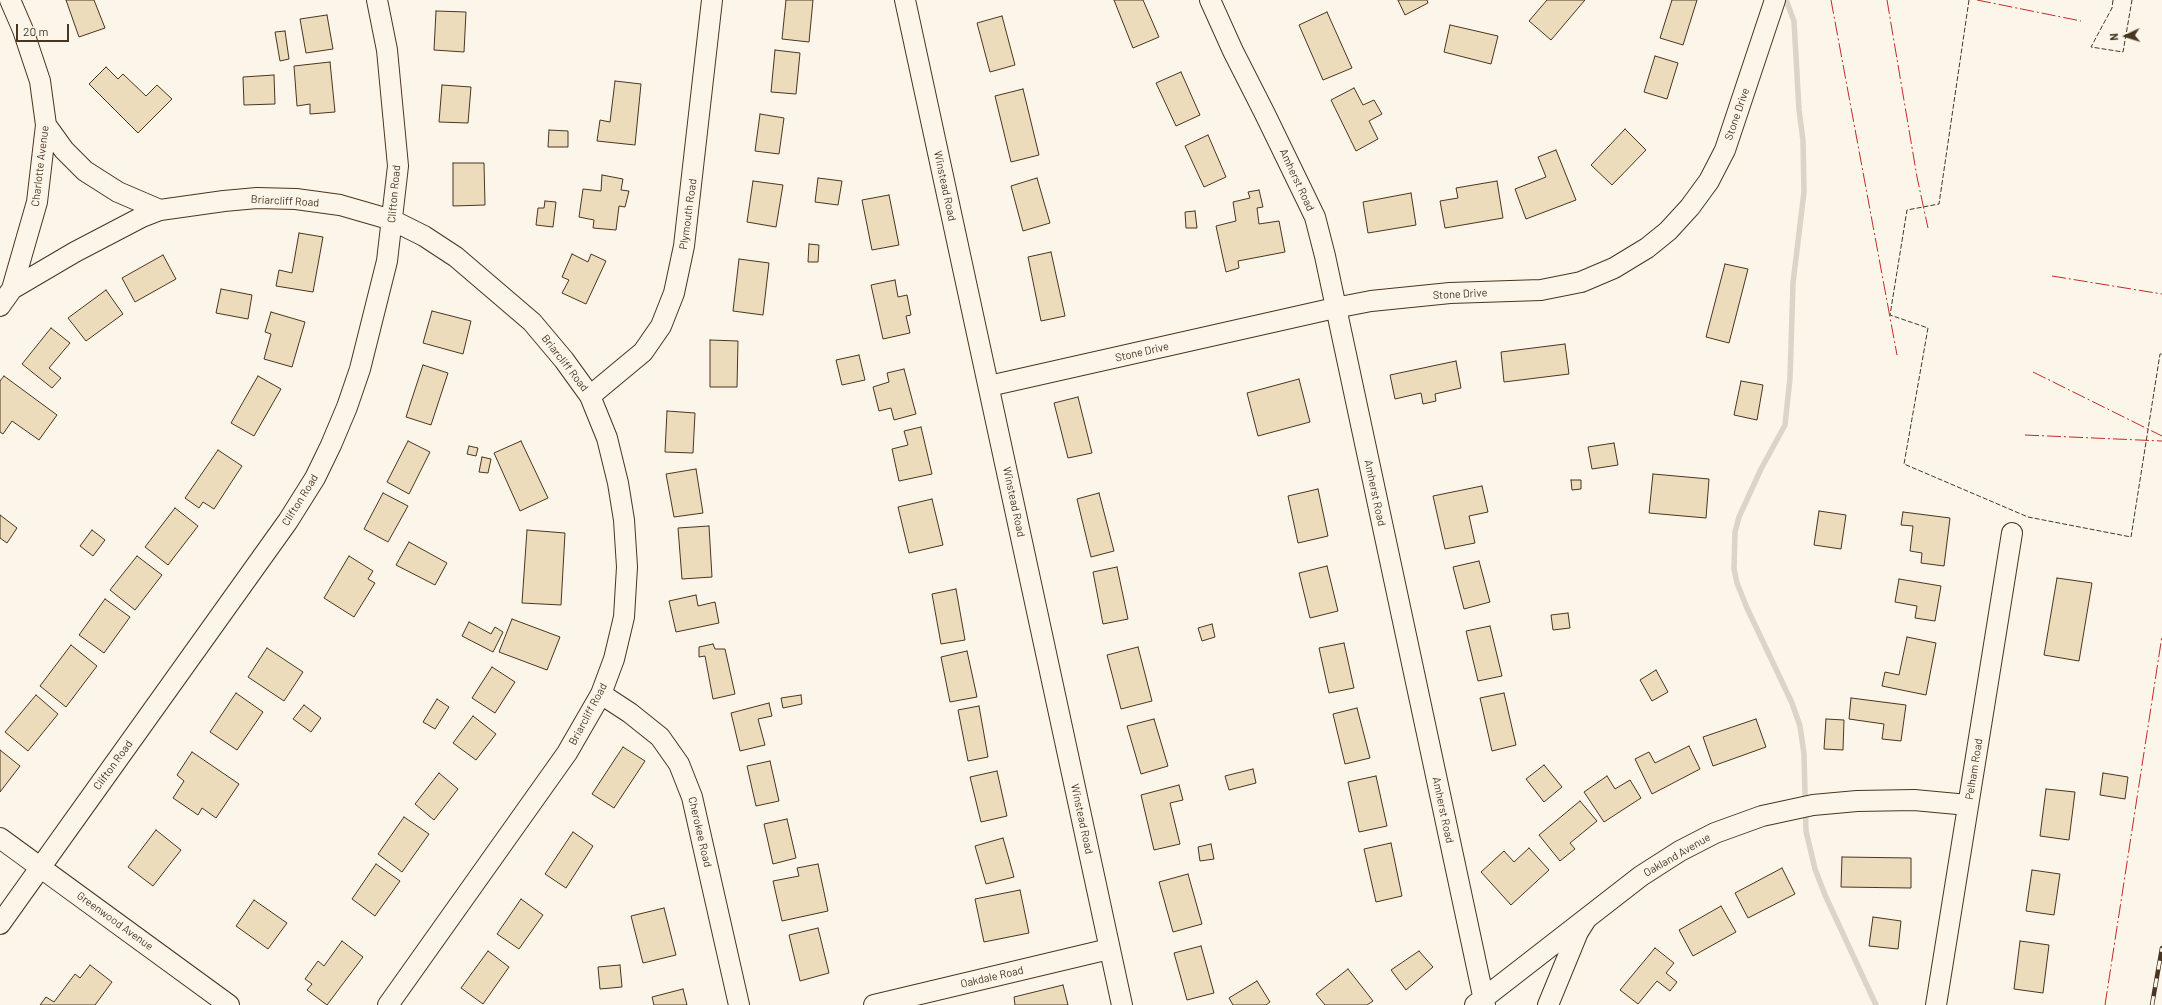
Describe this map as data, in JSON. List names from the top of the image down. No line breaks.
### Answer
{"streets":{"street":["Stone Drive","Charlotte Avenue","Amherst Road","Winstead Road","Clifton Road","Briarcliff Road","Plymouth Road","Pelham Road","Cherokee Road","Oakland Avenue","Greenwood Avenue","Oakdale Road"]},"crossings":[["Stone Drive","Amherst Road"],["Stone Drive","Winstead Road"],["Charlotte Avenue","Briarcliff Road"],["Amherst Road","Oakland Avenue"],["Winstead Road","Oakdale Road"],["Clifton Road","Briarcliff Road"],["Clifton Road","Greenwood Avenue"],["Briarcliff Road","Plymouth Road"],["Briarcliff Road","Cherokee Road"],["Pelham Road","Oakland Avenue"]],"scale_bar":"20 m","north":"left"}
